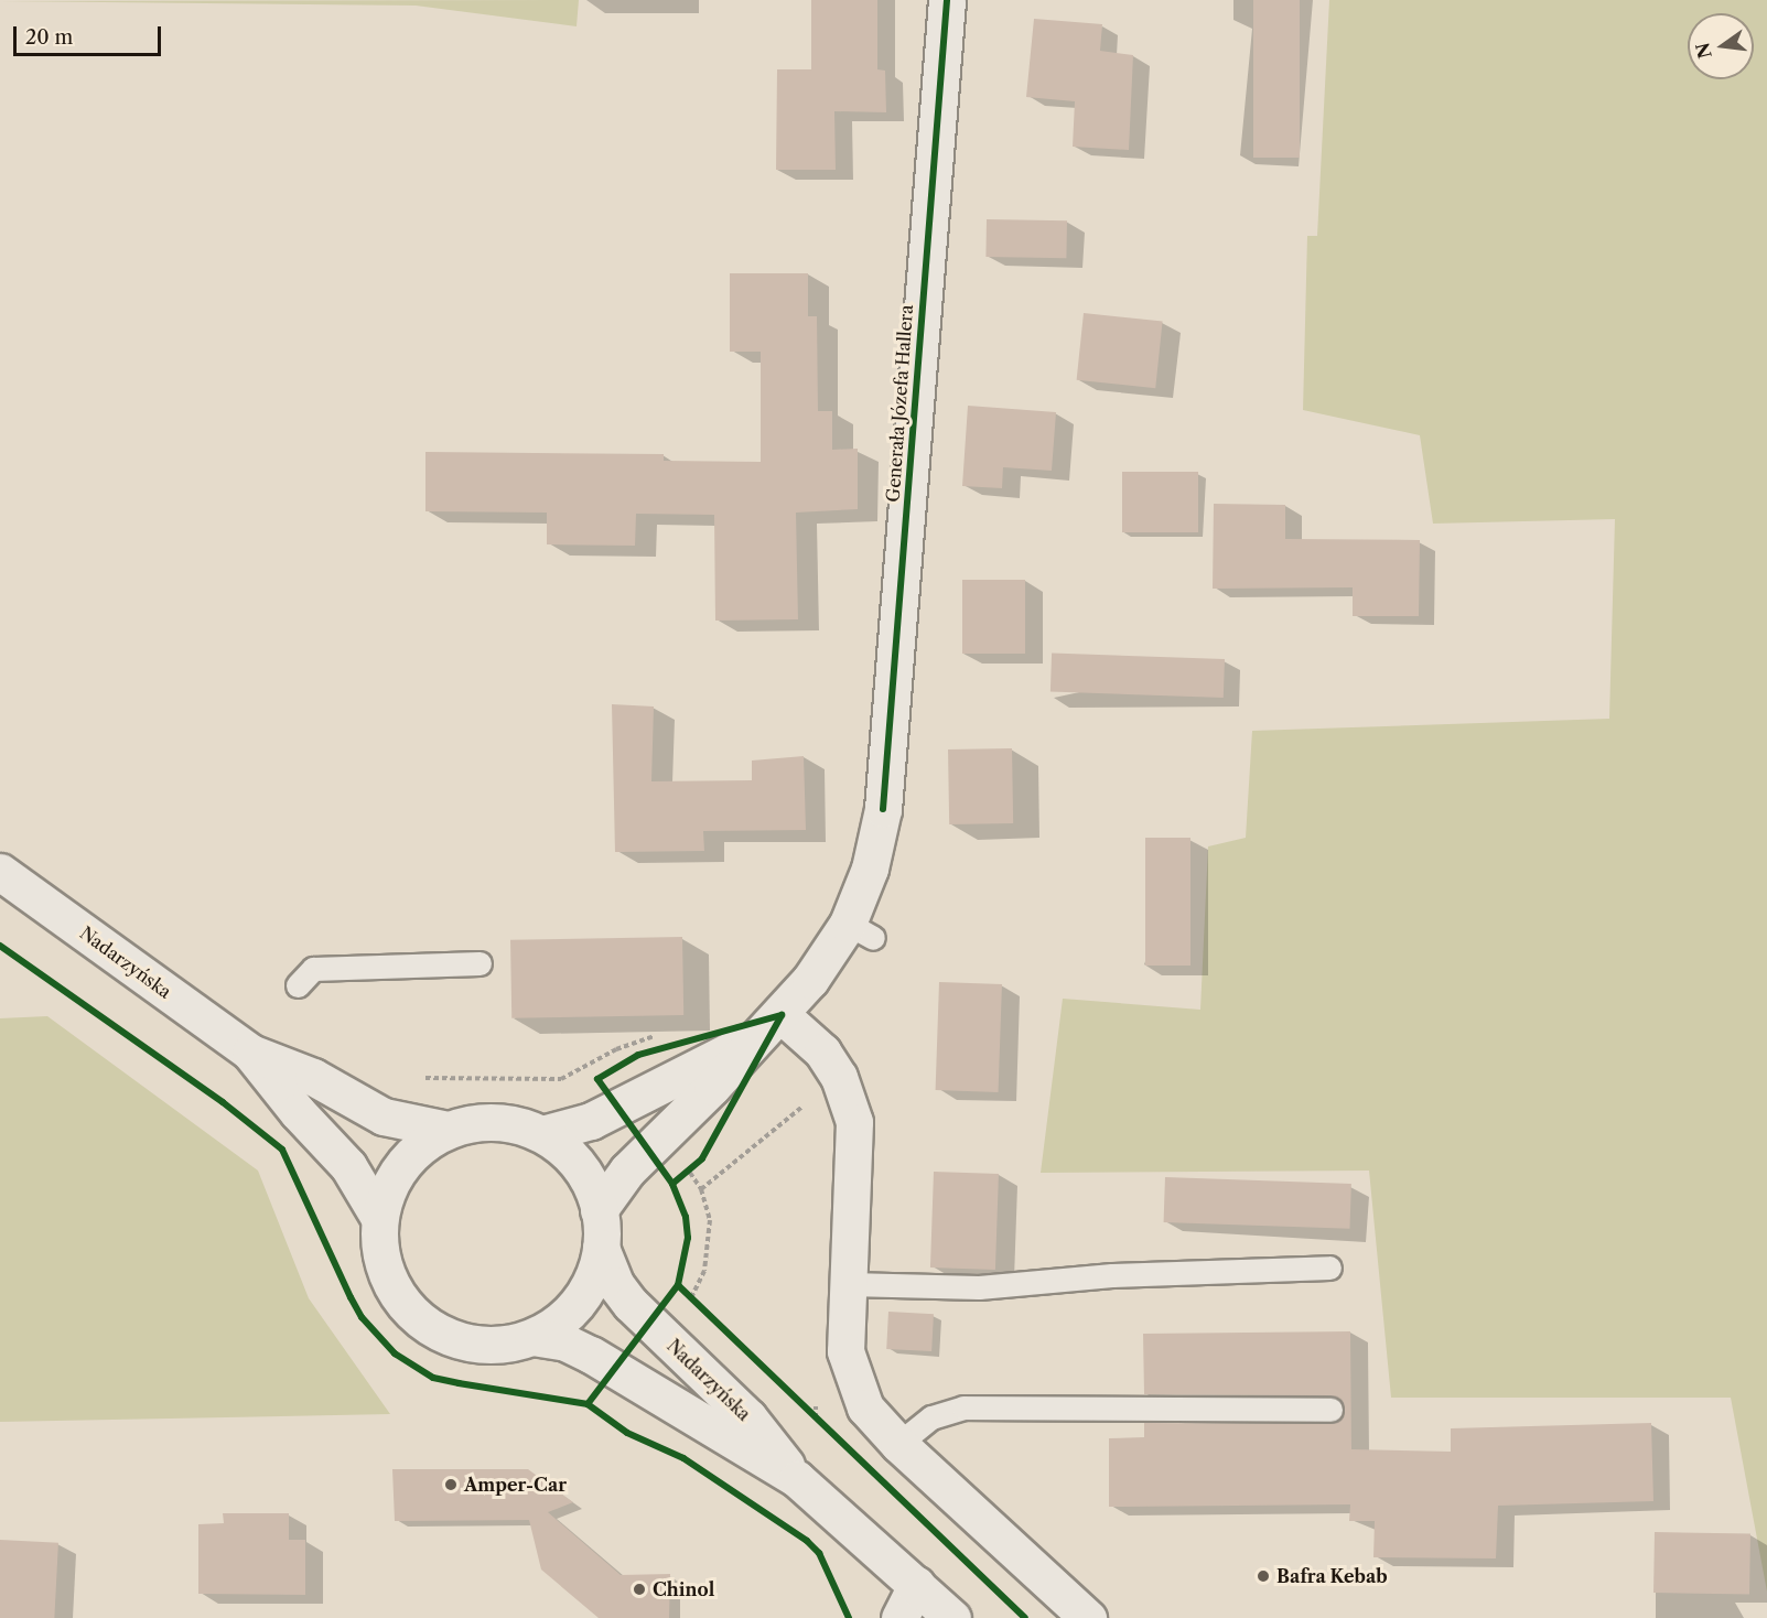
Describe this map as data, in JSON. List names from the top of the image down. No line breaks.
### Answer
{"streets":{"street":["Generała Józefa Hallera","Nadarzyńska"]},"crossings":[["Generała Józefa Hallera","Nadarzyńska"]],"places":["Amper-Car","Bafra Kebab","Chinol"],"scale_bar":"20 m","north":"left"}
